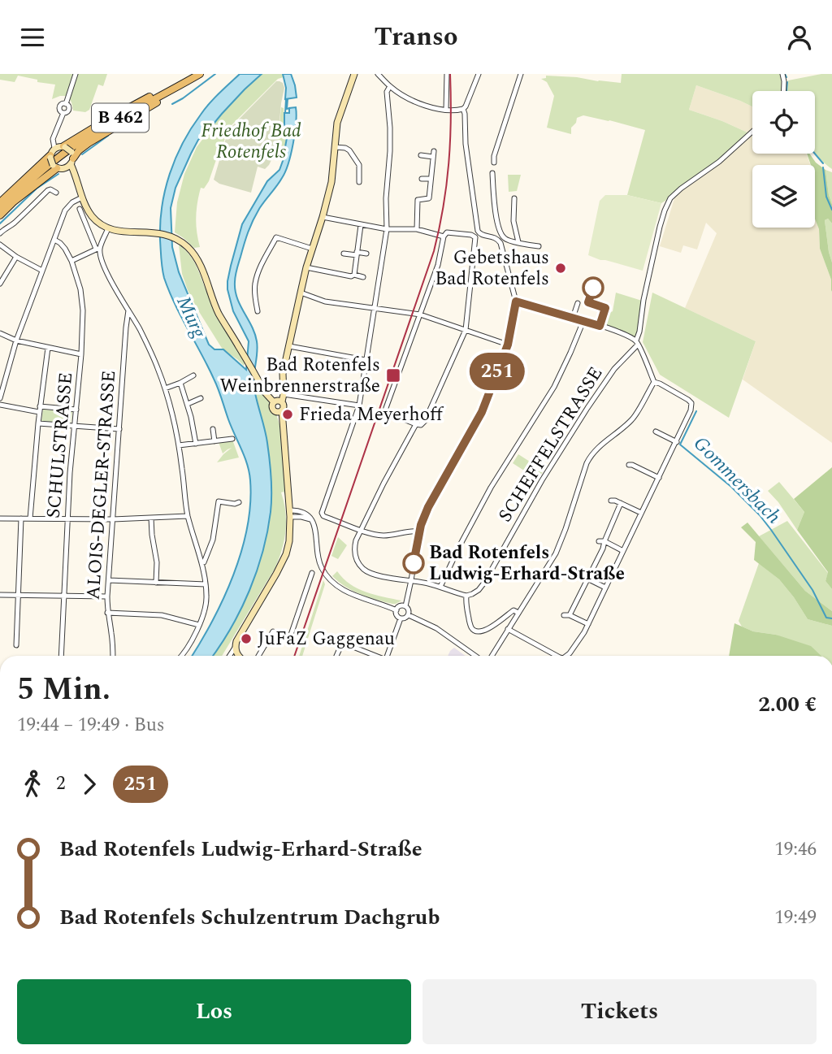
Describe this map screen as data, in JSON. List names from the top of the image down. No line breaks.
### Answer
{"streets":{"main road":["B 462"],"street":["SCHEFFELSTRASSE","SCHULSTRASSE","ALOIS-DEGLER-STRASSE"]},"water":["Murg","Gommersbach"],"parks":["Friedhof Bad Rotenfels"],"places":{"other":["Gebetshaus Bad Rotenfels","Frieda Meyerhoff","Bad Rotenfels Ludwig-Erhard-Straße","JuFaZ Gaggenau"],"transit":["Bad Rotenfels Weinbrennerstraße"]},"lines":["bus line 251"],"page":{"header":"Transo","on_map":"251","heading":["5 Min.","19:44 – 19:49 · Bus","2.00 €"],"legs":["2","251"],"list":[{"name":"Bad Rotenfels Ludwig-Erhard-Straße","value":"19:46"},{"name":"Bad Rotenfels Schulzentrum Dachgrub","value":"19:49"}],"buttons":["Los","Tickets"]}}
